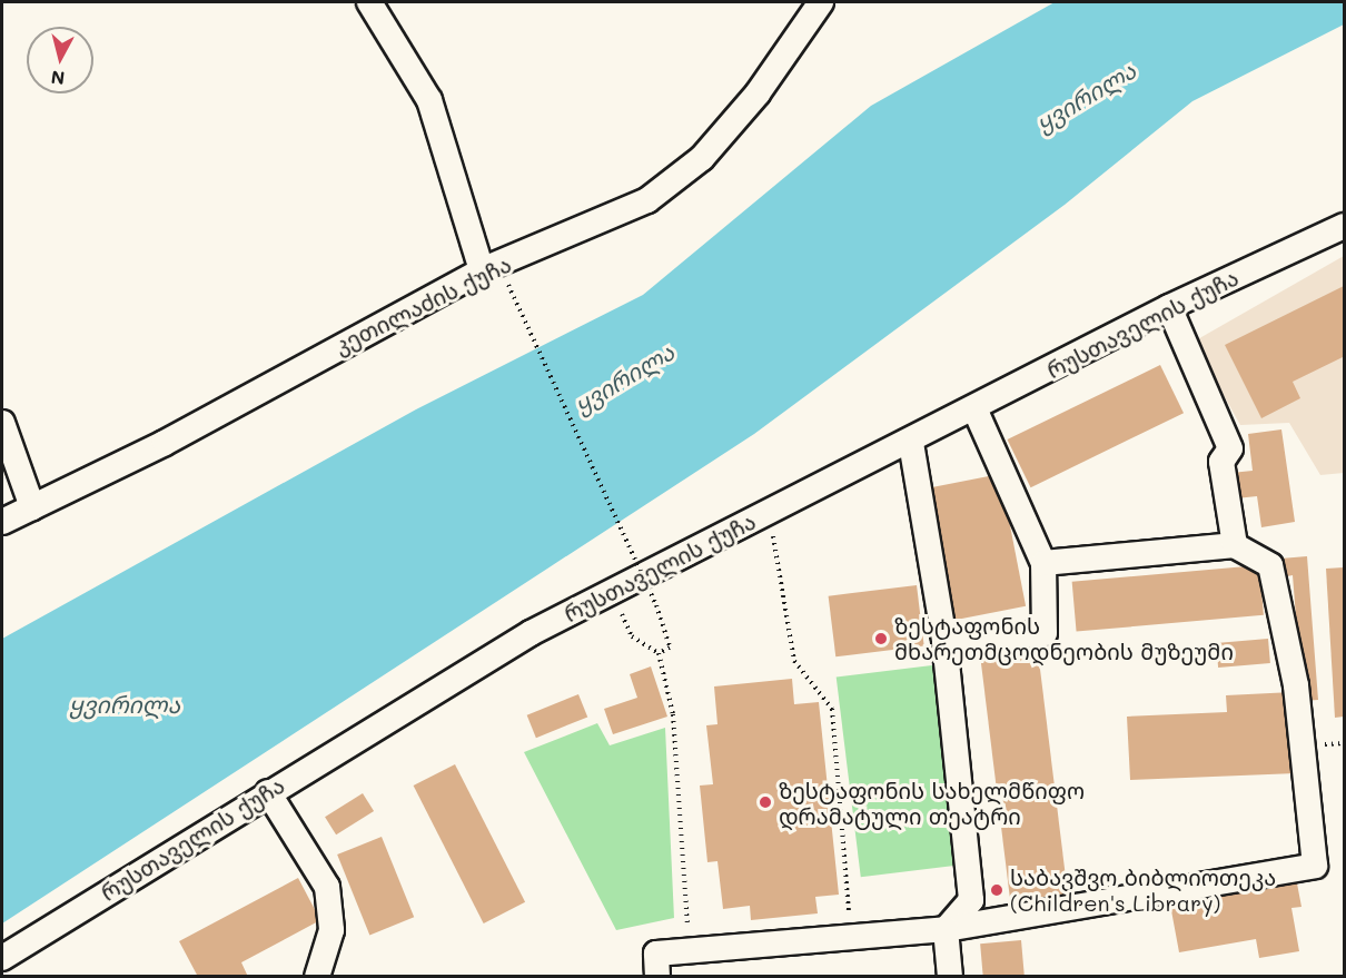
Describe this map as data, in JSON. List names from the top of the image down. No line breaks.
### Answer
{"streets":{"street":["კეთილაძის ქუჩა","რუსთაველის ქუჩა"]},"water":["ყვირილა"],"places":["ზესტაფონის მხარეთმცოდნეობის მუზეუმი","ზესტაფონის სახელმწიფო დრამატული თეატრი","საბავშვო ბიბლიოთეკა (Children's Library)"],"north":"bottom"}
